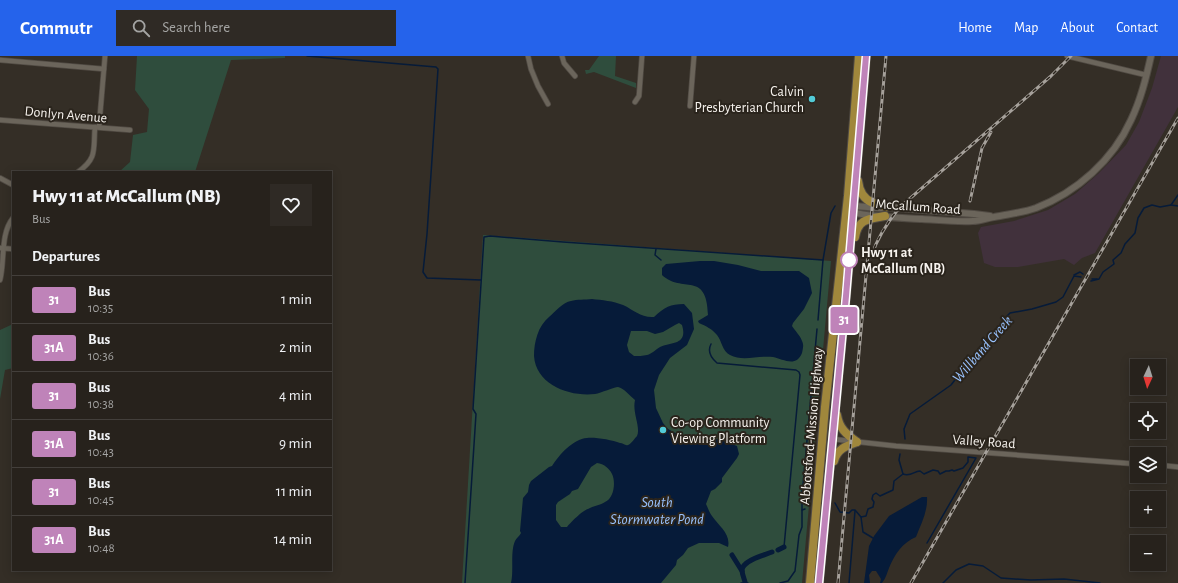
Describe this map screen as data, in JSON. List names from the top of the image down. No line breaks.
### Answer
{"streets":{"highway":["Abbotsford-Mission Highway"],"main road":["McCallum Road"],"street":["Donlyn Avenue","Valley Road"]},"crossings":[["McCallum Road","Abbotsford-Mission Highway"],["Abbotsford-Mission Highway","Valley Road"]],"water":["Willband Creek","South Stormwater Pond"],"places":["Calvin Presbyterian Church","Hwy 11 at McCallum (NB)","Co-op Community Viewing Platform"],"lines":["bus line 31"],"north":"bottom","page":{"header":"Commutr","search":"Search here","nav":["Home","Map","About","Contact"],"on_map":"31","heading":[["Hwy 11 at McCallum (NB)","Bus"],"Departures"],"list":[{"mark":"31","name":"Bus","note":"10:35","value":"1 min"},{"mark":"31A","name":"Bus","note":"10:36","value":"2 min"},{"mark":"31","name":"Bus","note":"10:38","value":"4 min"},{"mark":"31A","name":"Bus","note":"10:43","value":"9 min"},{"mark":"31","name":"Bus","note":"10:45","value":"11 min"},{"mark":"31A","name":"Bus","note":"10:48","value":"14 min"}],"map_buttons":["+","−"]}}
